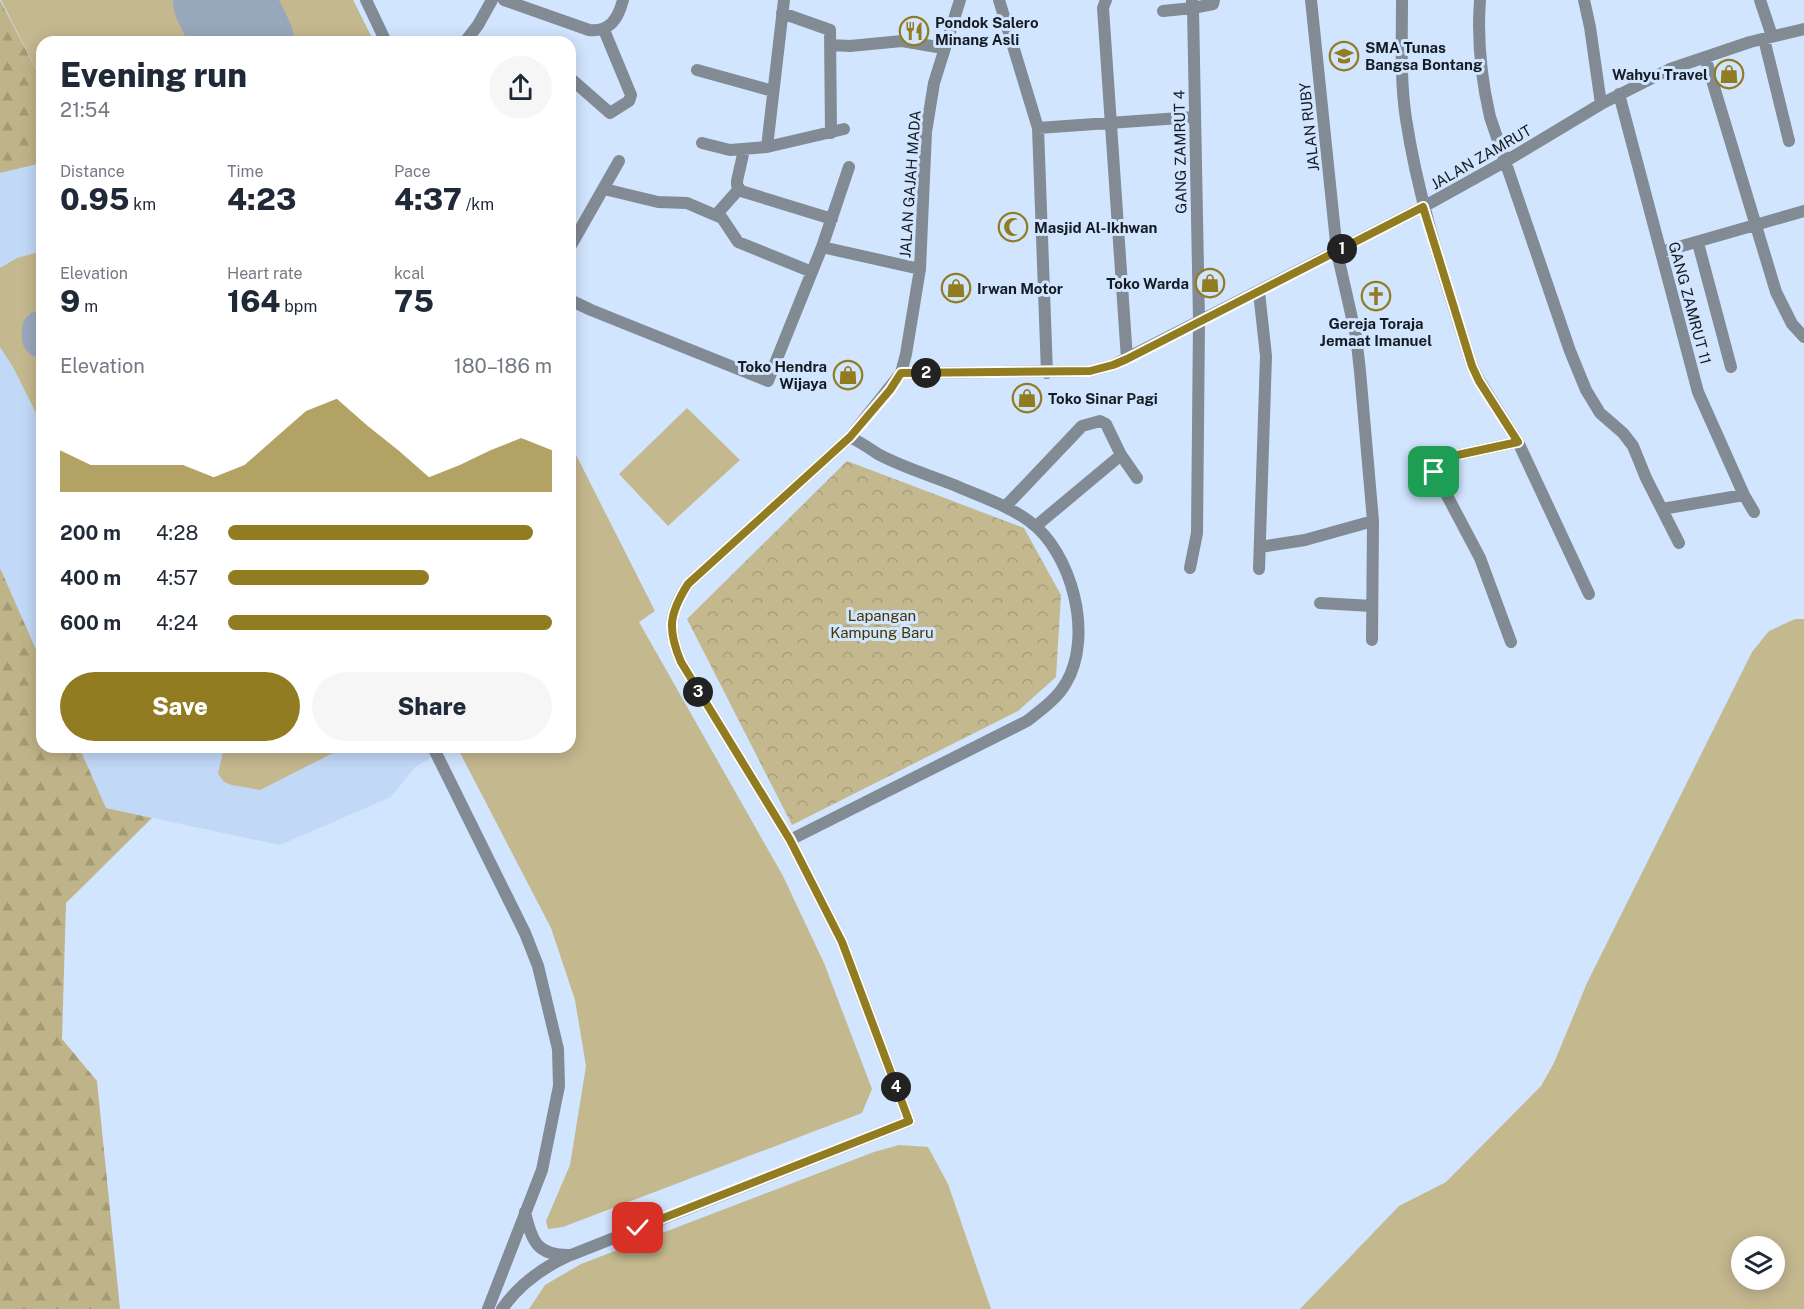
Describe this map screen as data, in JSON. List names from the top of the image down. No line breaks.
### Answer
{"streets":{"street":["JALAN RUBY","GANG ZAMRUT 4","JALAN ZAMRUT","JALAN GAJAH MADA","GANG ZAMRUT 11"]},"crossings":[["JALAN RUBY","JALAN ZAMRUT"],["GANG ZAMRUT 4","JALAN ZAMRUT"],["JALAN ZAMRUT","JALAN GAJAH MADA"],["JALAN ZAMRUT","GANG ZAMRUT 11"]],"parks":["Lapangan Kampung Baru"],"places":{"restaurant":["Pondok Salero Minang Asli"],"school or university":["SMA Tunas Bangsa Bontang"],"shop":["Wahyu Travel","Toko Warda","Irwan Motor","Toko Hendra Wijaya","Toko Sinar Pagi"],"mosque":["Masjid Al-Ikhwan"],"church":["Gereja Toraja Jemaat Imanuel"]},"page":{"heading":["Evening run","21:54"],"stats":[["Distance","0.95 km"],["Time","4:23"],["Pace","4:37 /km"],["Elevation","9 m"],["Heart rate","164 bpm"],["kcal","75"]],"pins":["1","2","3","4"],"chart":["Elevation","180–186 m"],"list":[{"name":"200 m","note":"4:28"},{"name":"400 m","note":"4:57"},{"name":"600 m","note":"4:24"}],"buttons":["Save","Share"]}}
